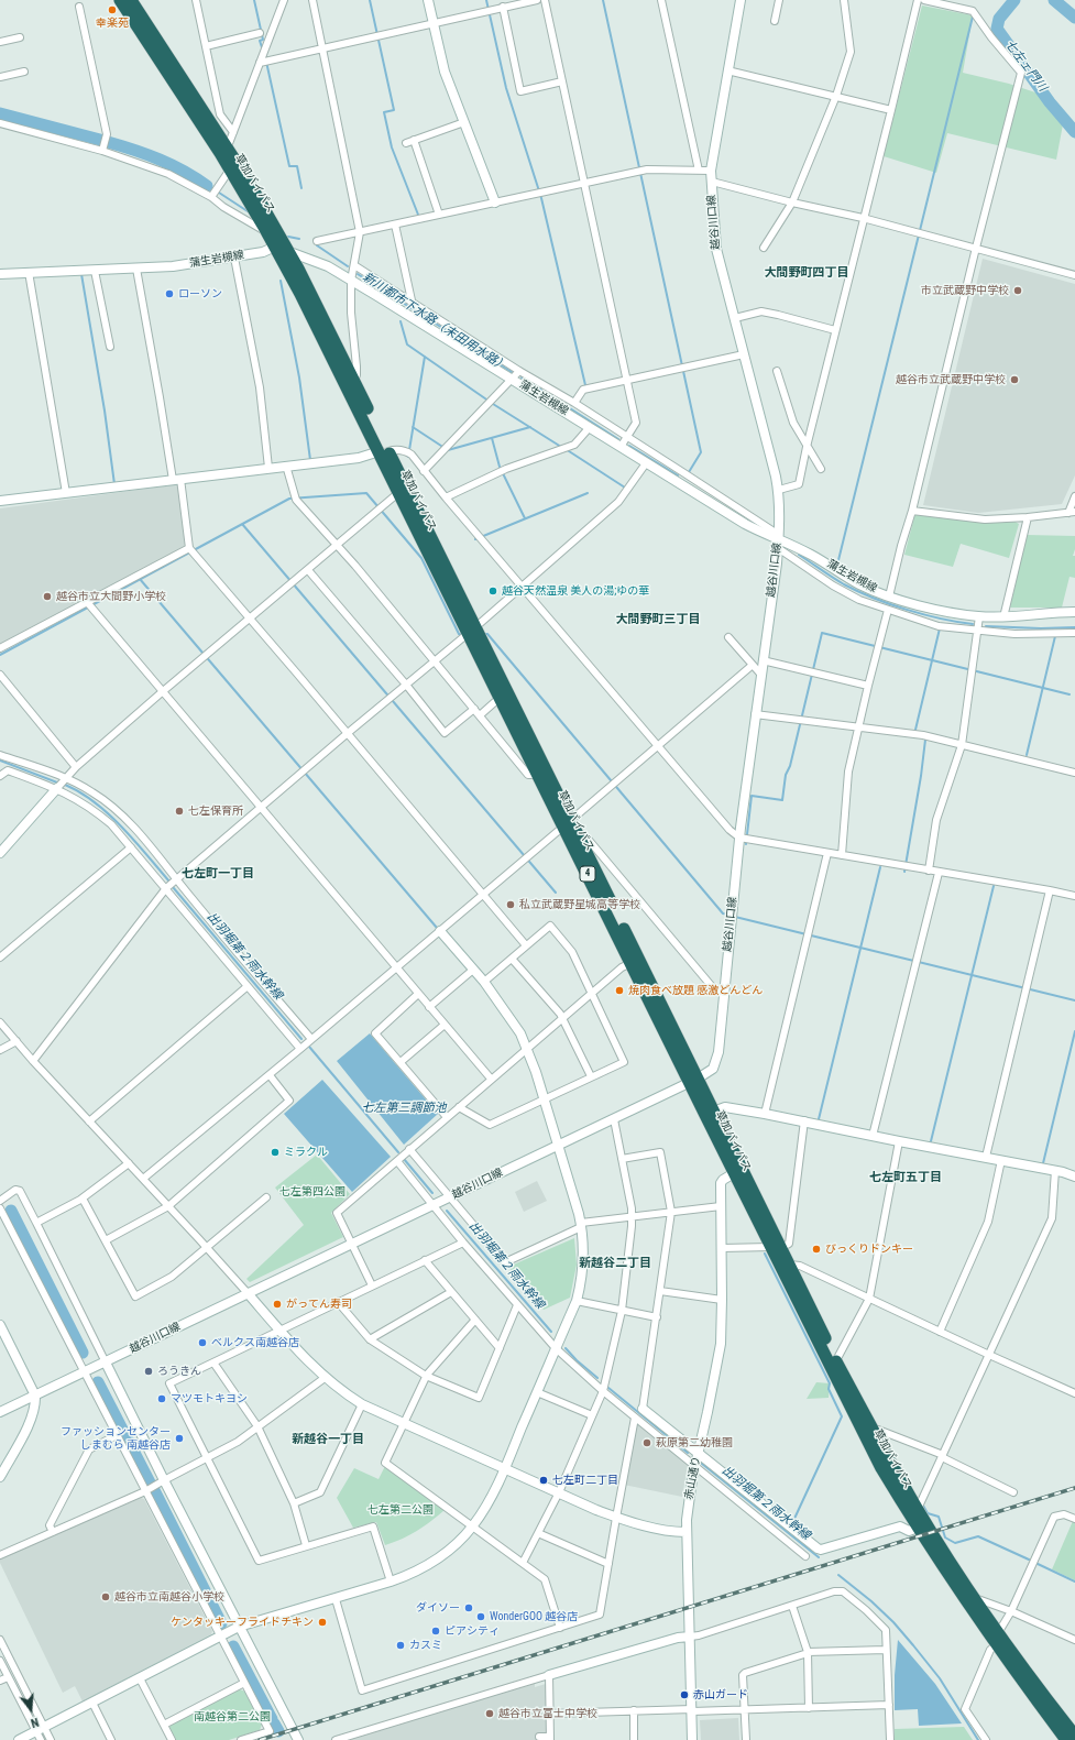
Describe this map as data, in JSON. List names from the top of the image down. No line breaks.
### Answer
{"streets":{"highway":["草加バイパス","4"],"street":["越谷川口線","蒲生岩槻線","赤山通り"]},"crossings":[["草加バイパス","越谷川口線"],["草加バイパス","蒲生岩槻線"],["草加バイパス","赤山通り"],["越谷川口線","蒲生岩槻線"]],"districts":["大間野町四丁目","大間野町三丁目","七左町一丁目","七左町五丁目","新越谷二丁目","新越谷一丁目"],"water":["七左ェ門川","新川都市下水路（末田用水路）","出羽堀第２雨水幹線","七左第三調節池"],"parks":["七左第四公園","七左第二公園","南越谷第二公園"],"places":["幸楽苑","市立武蔵野中学校","ローソン","越谷市立武蔵野中学校","越谷天然温泉 美人の湯;ゆの華","越谷市立大間野小学校","七左保育所","私立武蔵野星城高等学校","焼肉食べ放題 感激どんどん","ミラクル","びっくりドンキー","がってん寿司","ベルクス南越谷店","ろうきん","マツモトキヨシ","ファッションセンター しまむら 南越谷店","萩原第二幼稚園","七左町二丁目","越谷市立南越谷小学校","ダイソー","WonderGOO 越谷店","ケンタッキーフライドチキン","ピアシティ","カスミ","赤山ガード","越谷市立富士中学校"],"north":"bottom"}
